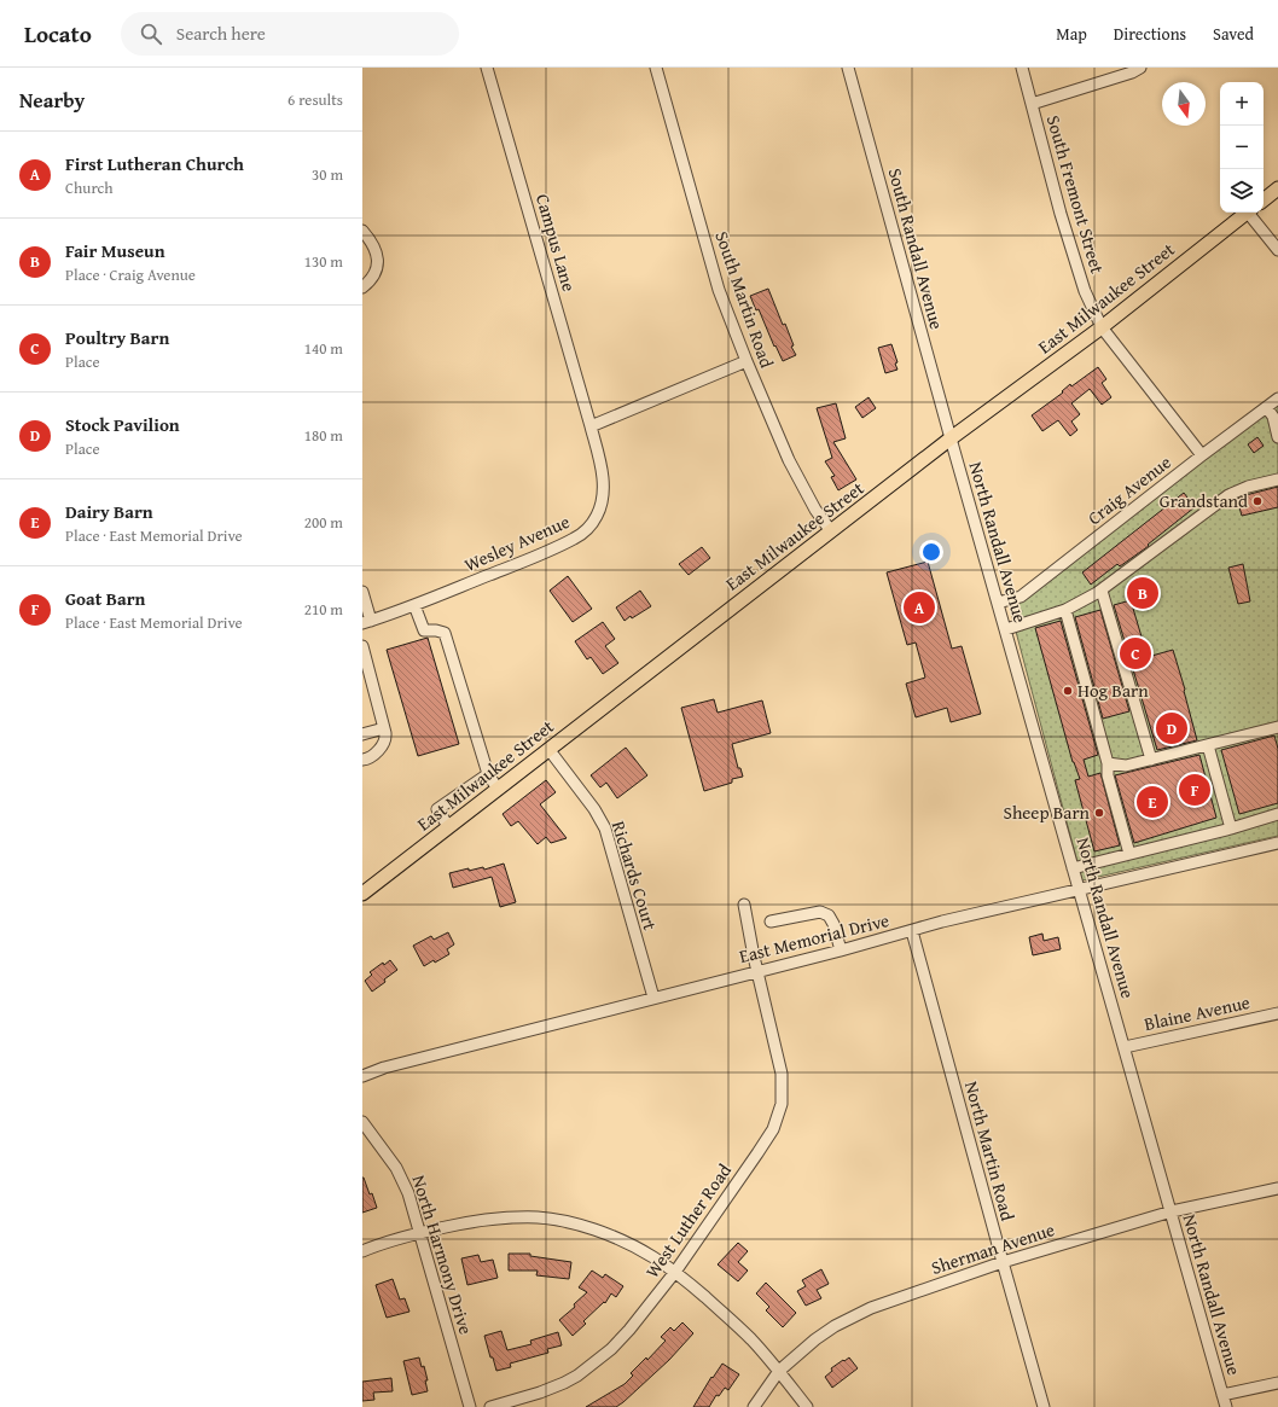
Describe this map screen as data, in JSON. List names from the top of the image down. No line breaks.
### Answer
{"streets":{"main road":["East Milwaukee Street"],"street":["South Fremont Street","Campus Lane","South Randall Avenue","South Martin Road","Craig Avenue","North Randall Avenue","Wesley Avenue","Richards Court","East Memorial Drive","Blaine Avenue","North Martin Road","West Luther Road","Sherman Avenue","North Harmony Drive"]},"crossings":[["South Fremont Street","East Milwaukee Street"],["South Fremont Street","Craig Avenue"],["Campus Lane","Wesley Avenue"],["South Randall Avenue","East Milwaukee Street"],["South Randall Avenue","North Randall Avenue"],["East Milwaukee Street","South Martin Road"],["East Milwaukee Street","North Randall Avenue"],["East Milwaukee Street","Richards Court"],["Craig Avenue","North Randall Avenue"],["North Randall Avenue","East Memorial Drive"],["North Randall Avenue","Blaine Avenue"],["North Randall Avenue","Sherman Avenue"],["Richards Court","East Memorial Drive"],["East Memorial Drive","North Martin Road"],["East Memorial Drive","West Luther Road"],["North Martin Road","Sherman Avenue"]],"places":["Grandstand","Hog Barn","Sheep Barn"],"north":"bottom","page":{"header":"Locato","search":"Search here","nav":["Map","Directions","Saved"],"heading":["Nearby","6 results"],"map_buttons":["+","−"],"list":[{"mark":"A","name":"First Lutheran Church","note":"Church","value":"30 m"},{"mark":"B","name":"Fair Museun","note":"Place · Craig Avenue","value":"130 m"},{"mark":"C","name":"Poultry Barn","note":"Place","value":"140 m"},{"mark":"D","name":"Stock Pavilion","note":"Place","value":"180 m"},{"mark":"E","name":"Dairy Barn","note":"Place · East Memorial Drive","value":"200 m"},{"mark":"F","name":"Goat Barn","note":"Place · East Memorial Drive","value":"210 m"}],"pins":["B","A","C","D","F","E"]}}
